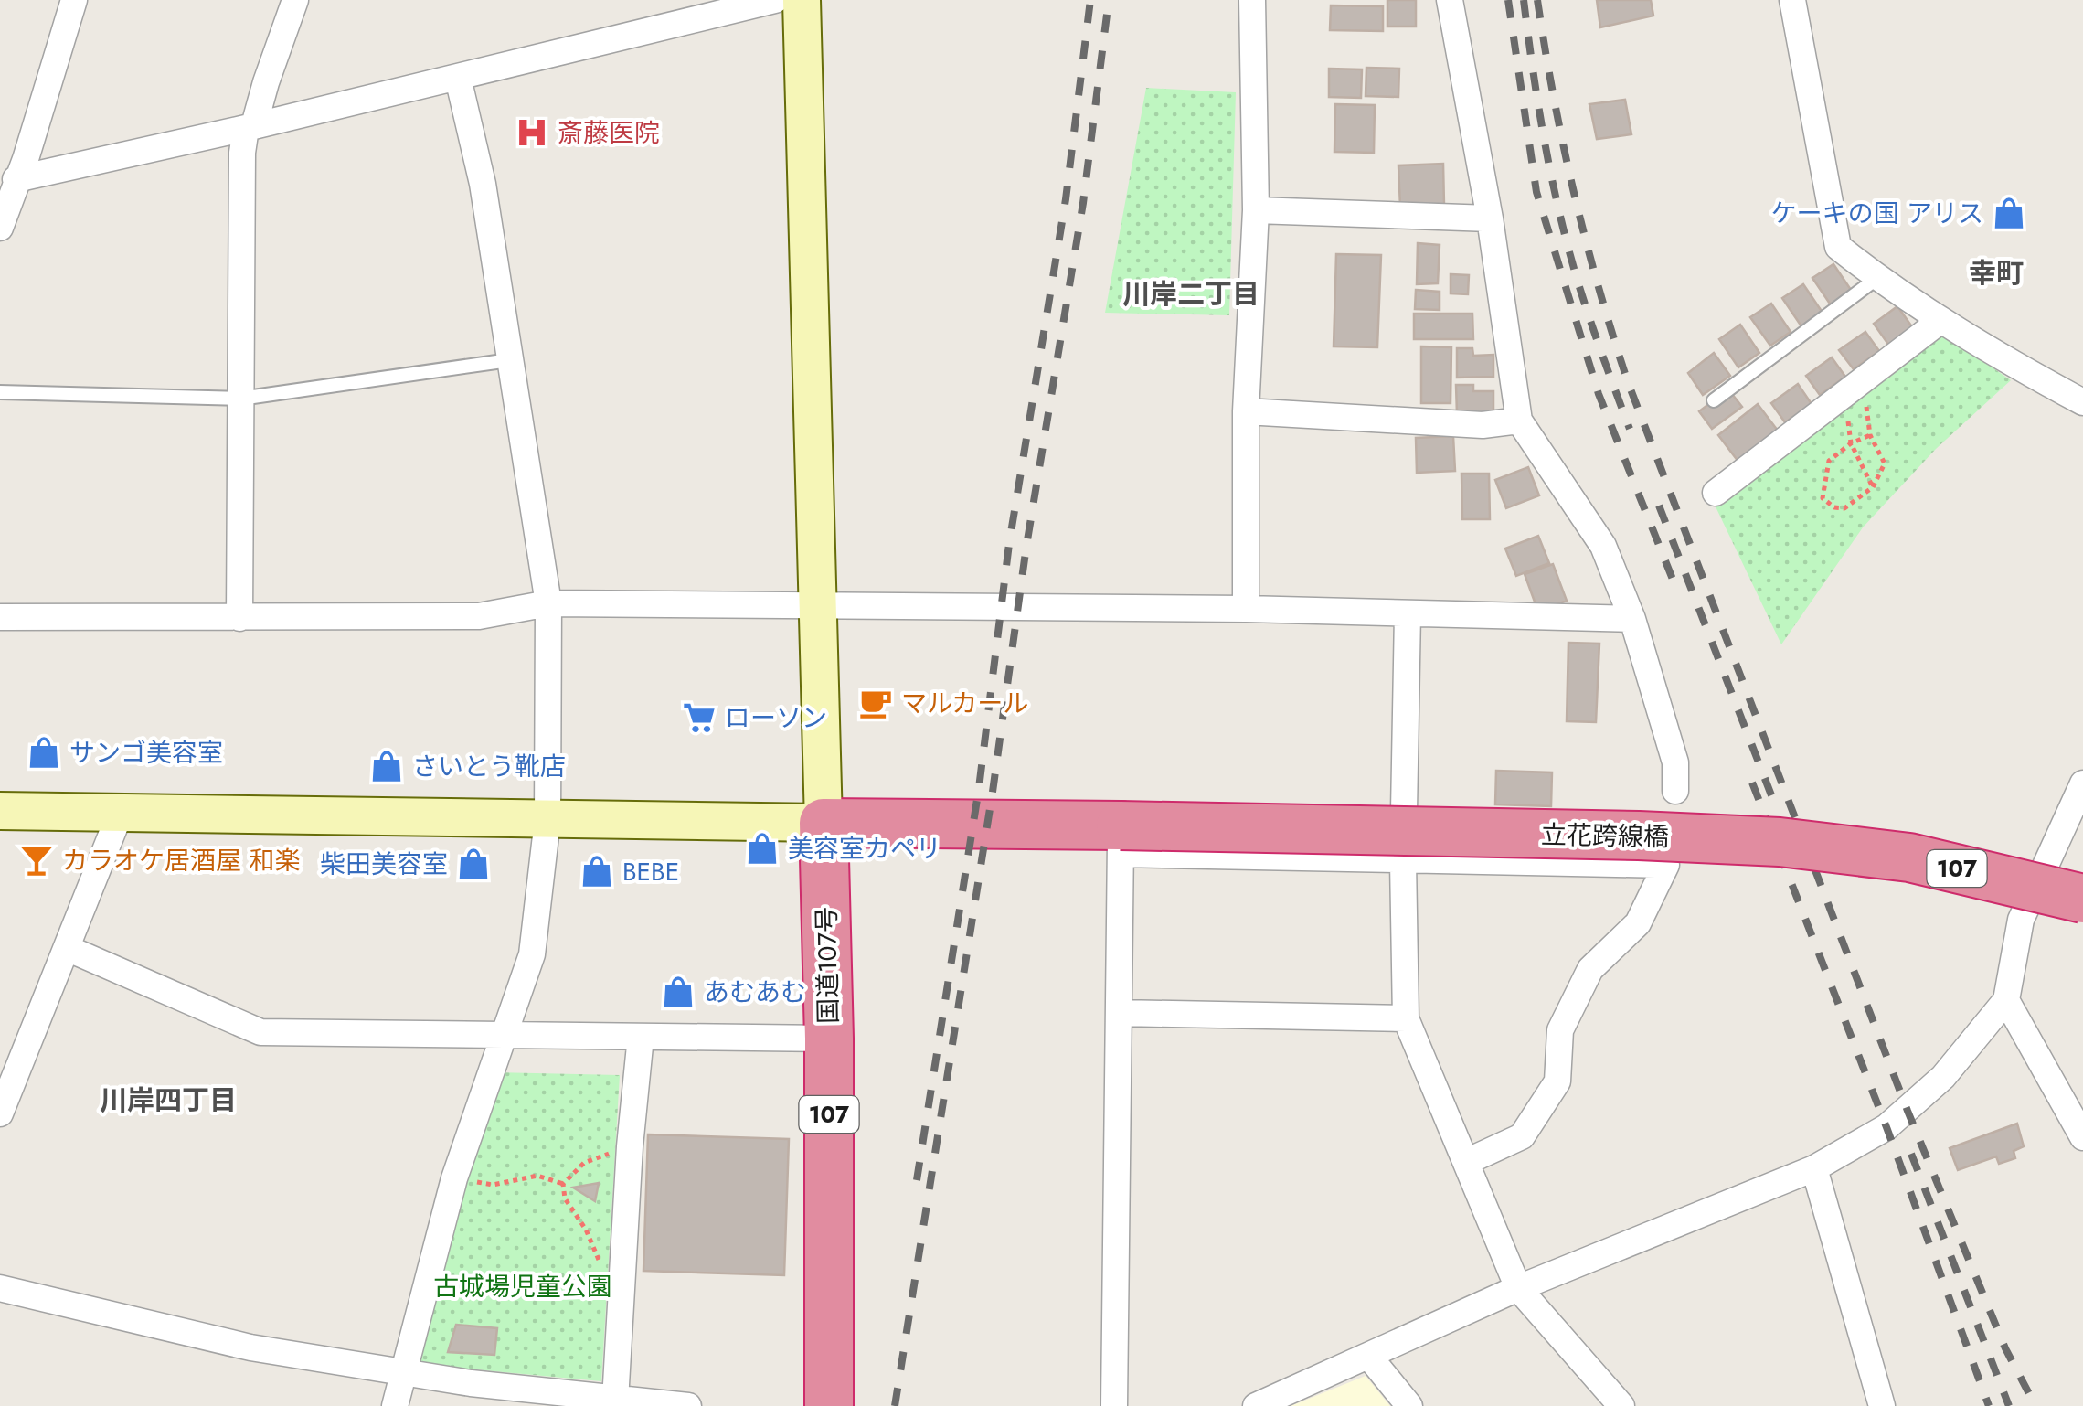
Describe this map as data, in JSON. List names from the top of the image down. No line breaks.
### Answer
{"streets":{"highway":["立花跨線橋","107","国道107号"]},"crossings":[["立花跨線橋","107"],["107","国道107号"]],"districts":["幸町","川岸二丁目","川岸四丁目"],"parks":["古城場児童公園"],"places":{"hospital":["斎藤医院"],"shop":["ケーキの国 アリス","サンゴ美容室","さいとう靴店","美容室カペリ","柴田美容室","BEBE","あむあむ"],"cafe":["マルカール"],"supermarket":["ローソン"],"bar":["カラオケ居酒屋 和楽"]}}
